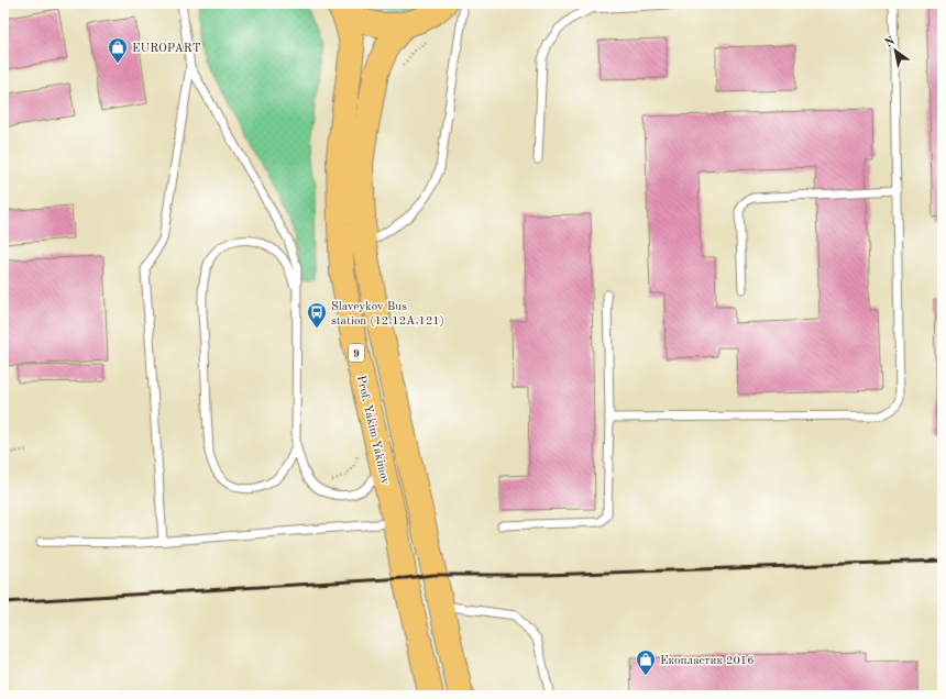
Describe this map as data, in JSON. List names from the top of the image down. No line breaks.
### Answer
{"streets":{"highway":["9","Prof. Yakim Yakimov"]},"crossings":[["9","Prof. Yakim Yakimov"]],"places":{"shop":["EUROPART","Екопластик 2016"],"bus stop":["Slaveykov Bus station (12,12A,121)"]},"north":"top left"}
